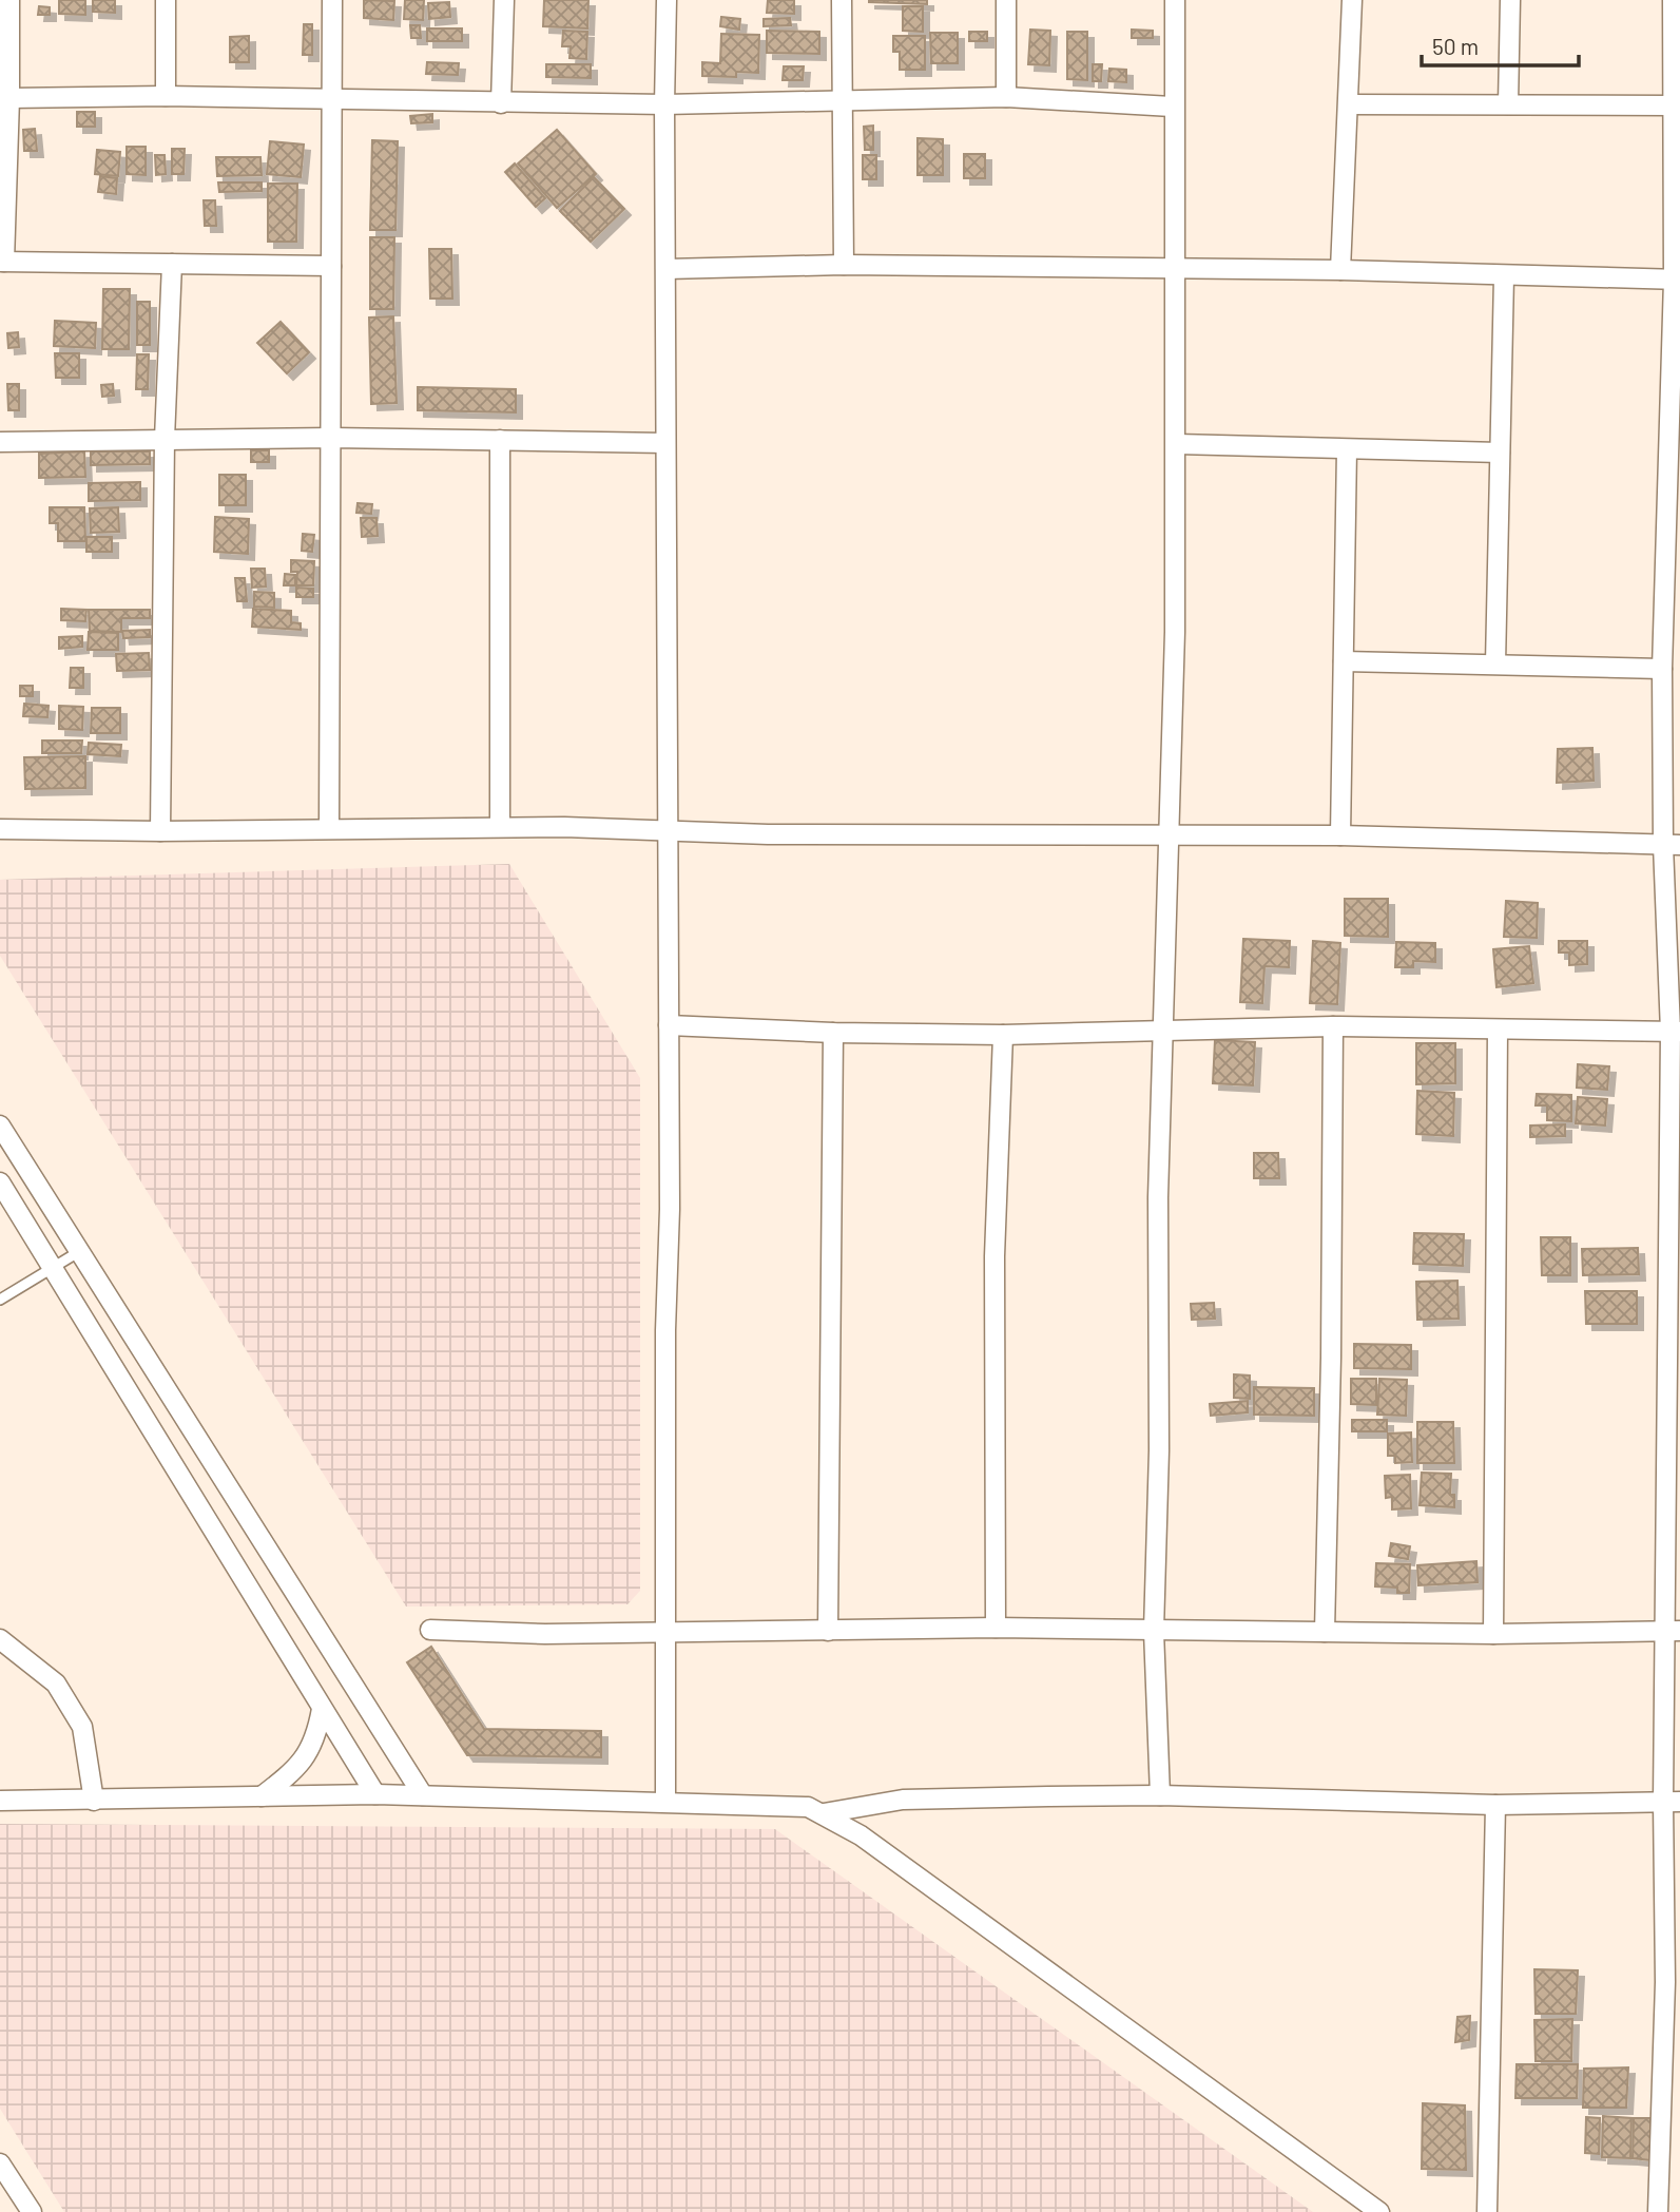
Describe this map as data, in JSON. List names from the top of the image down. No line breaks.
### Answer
{"scale_bar":"50 m"}
